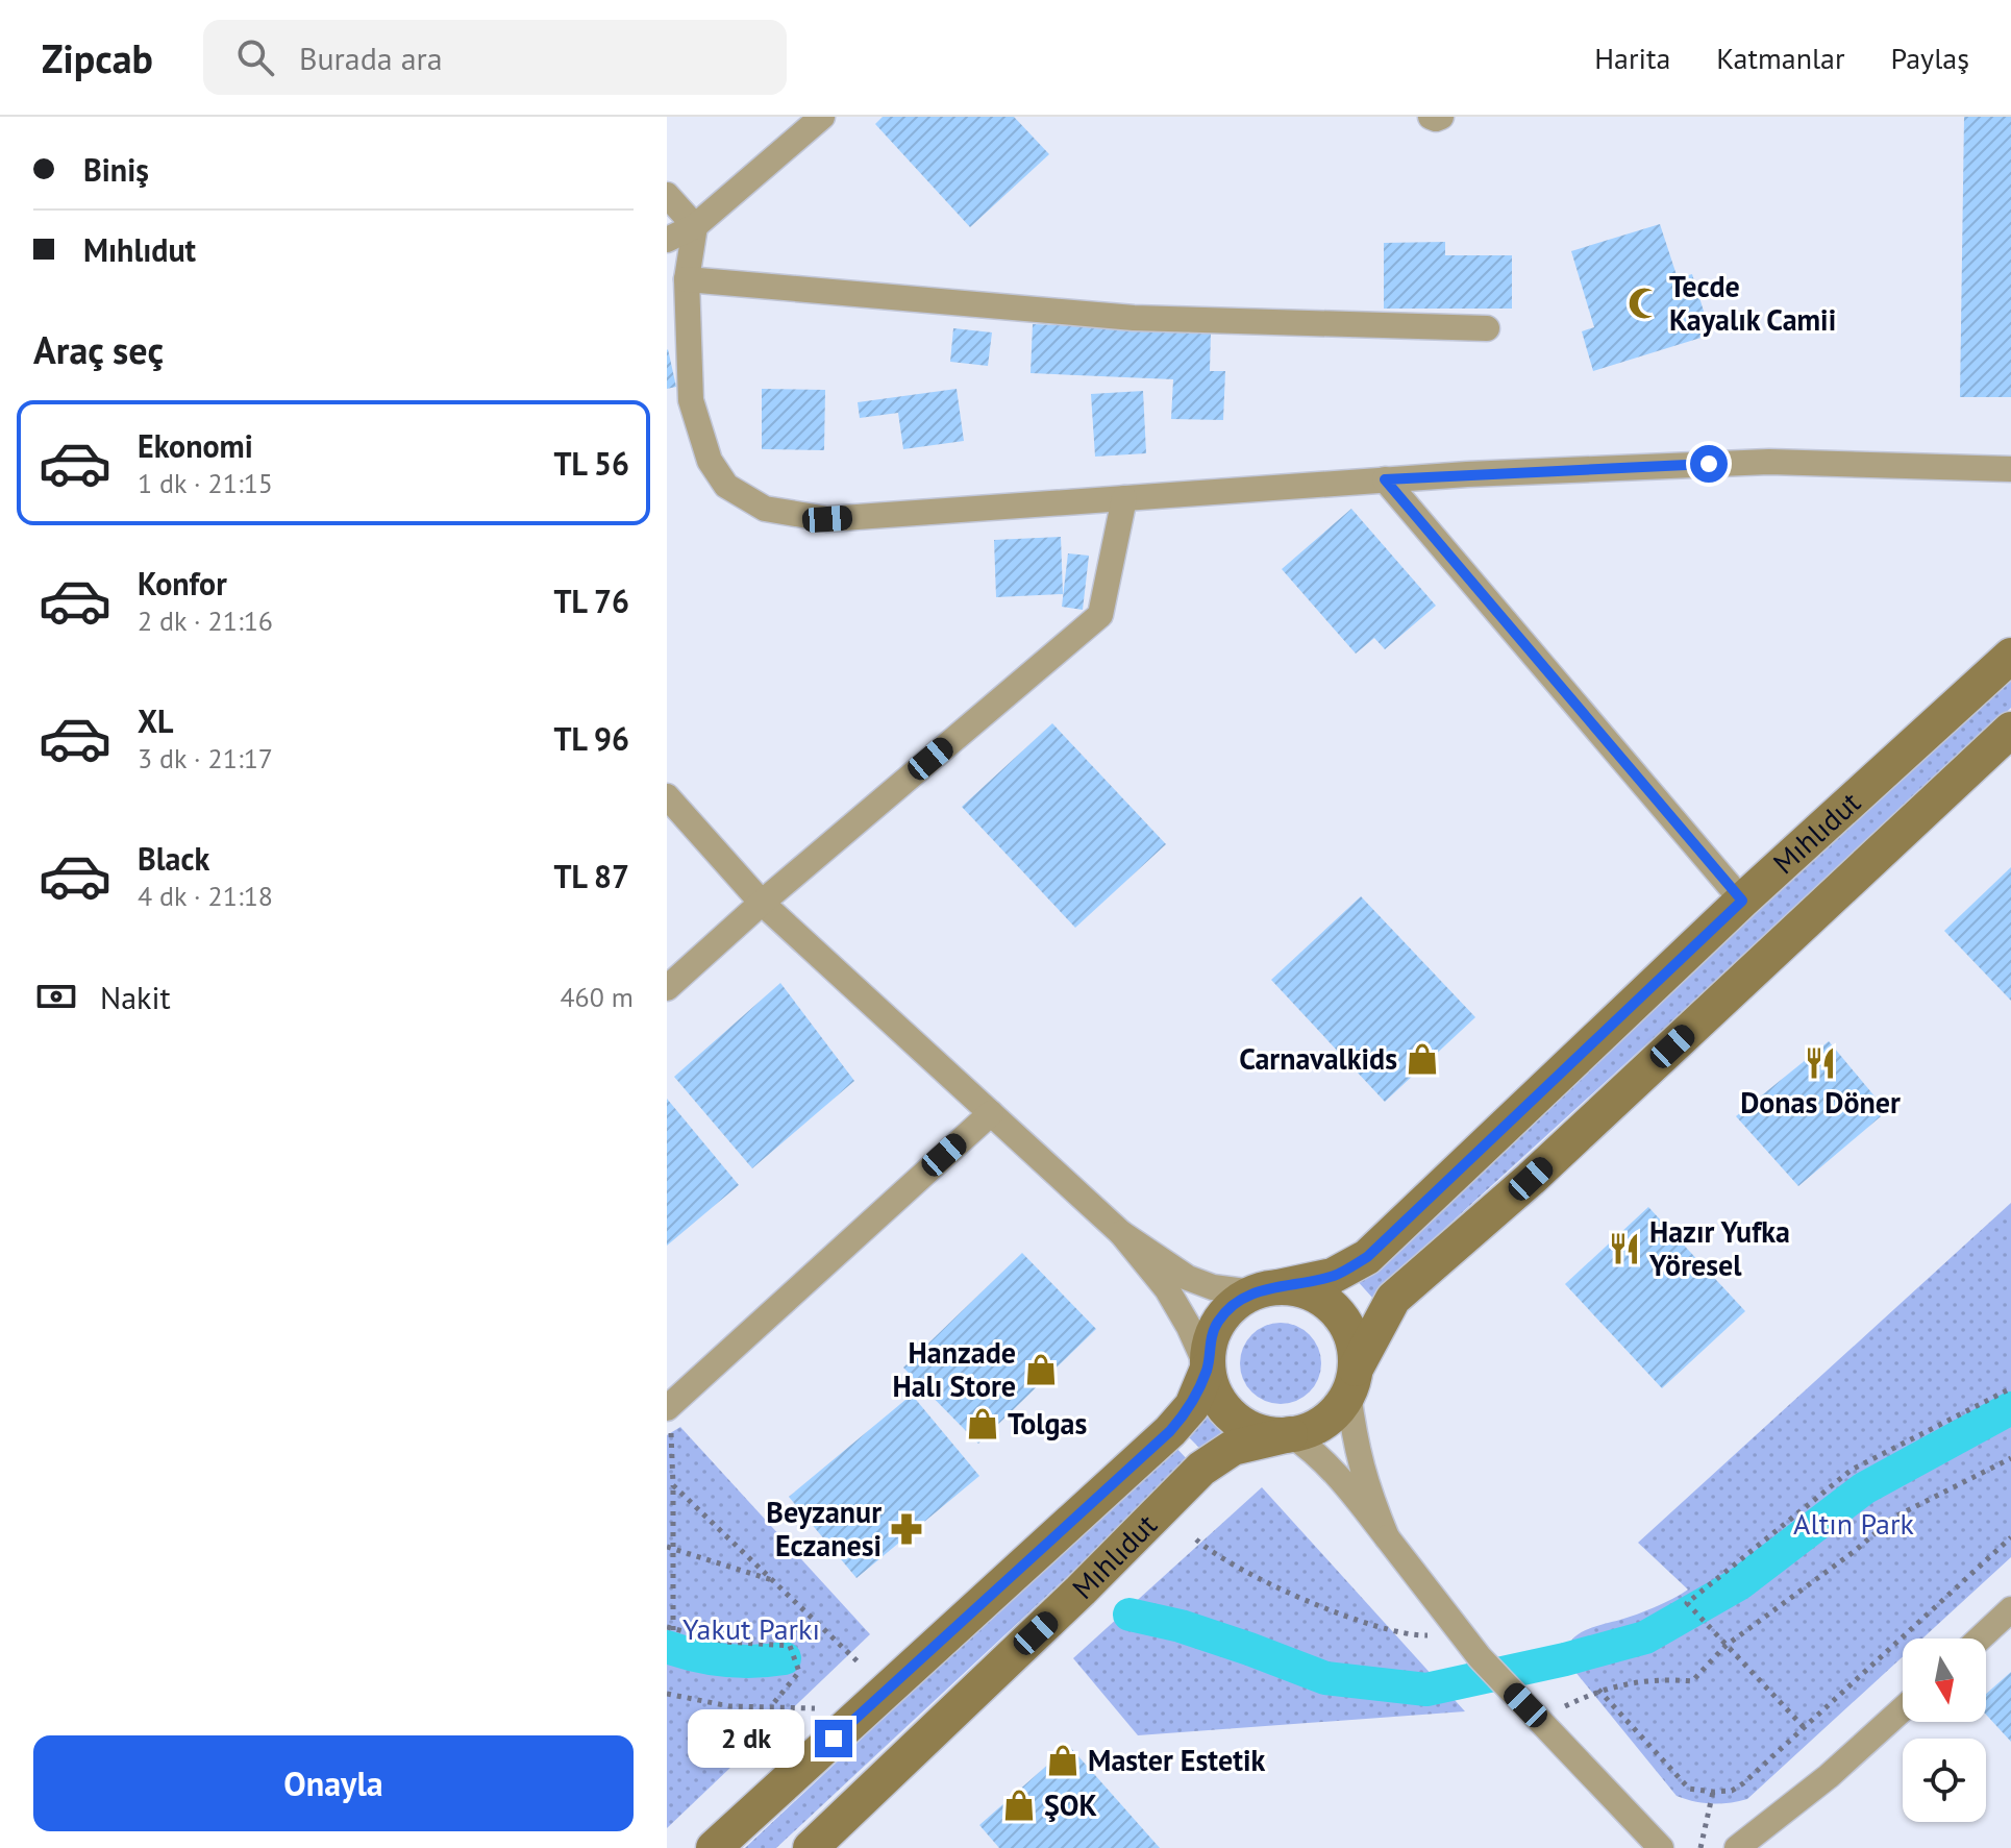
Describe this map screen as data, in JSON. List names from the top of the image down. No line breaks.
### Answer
{"streets":{"main road":["Mıhlıdut"]},"parks":["Altın Park","Yakut Parkı"],"places":{"mosque":["Tecde Kayalık Camii"],"shop":["Carnavalkids","Hanzade Halı Store","Tolgas","Master Estetik","ŞOK"],"restaurant":["Donas Döner","Hazır Yufka Yöresel"],"pharmacy":["Beyzanur Eczanesi"]},"north":"bottom","page":{"header":"Zipcab","search":"Burada ara","nav":["Harita","Katmanlar","Paylaş"],"banner":["Biniş","Mıhlıdut"],"heading":"Araç seç","list":[{"name":"Ekonomi","note":"1 dk · 21:15","value":"TL 56"},{"name":"Konfor","note":"2 dk · 21:16","value":"TL 76"},{"name":"XL","note":"3 dk · 21:17","value":"TL 96"},{"name":"Black","note":"4 dk · 21:18","value":"TL 87"}],"pay":["Nakit","460 m"],"bubble":"2 dk","buttons":"Onayla"}}
